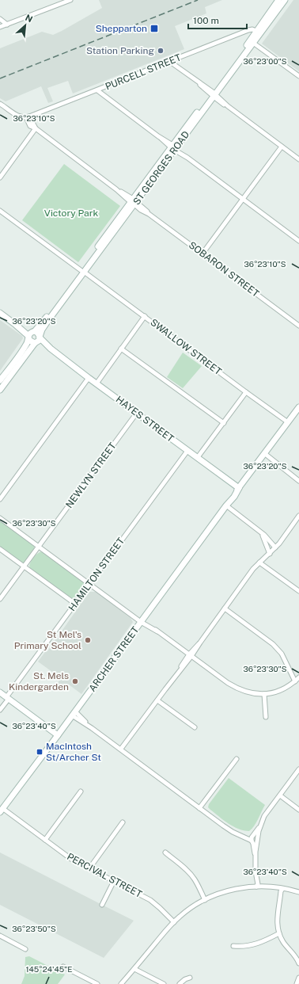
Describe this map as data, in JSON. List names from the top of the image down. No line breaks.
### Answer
{"streets":{"street":["PURCELL STREET","ST GEORGES ROAD","SOBARON STREET","SWALLOW STREET","HAYES STREET","NEWLYN STREET","HAMILTON STREET","ARCHER STREET","PERCIVAL STREET"]},"crossings":[["PURCELL STREET","ST GEORGES ROAD"],["PURCELL STREET","SOBARON STREET"],["ST GEORGES ROAD","SOBARON STREET"],["ST GEORGES ROAD","SWALLOW STREET"],["ST GEORGES ROAD","HAYES STREET"],["SWALLOW STREET","ARCHER STREET"],["HAYES STREET","NEWLYN STREET"],["HAYES STREET","HAMILTON STREET"],["HAYES STREET","ARCHER STREET"],["ARCHER STREET","PERCIVAL STREET"]],"parks":["Victory Park"],"places":{"transit":["Shepparton","MacIntosh St/Archer St"],"other":["Station Parking","St Mel's Primary School","St. Mels Kindergarden"]},"scale_bar":"100 m","north":"top right","coordinates":["36°23'00\"S","36°23'10\"S","36°23'20\"S","36°23'30\"S","36°23'40\"S","36°23'50\"S","145°24'45\"E"]}
